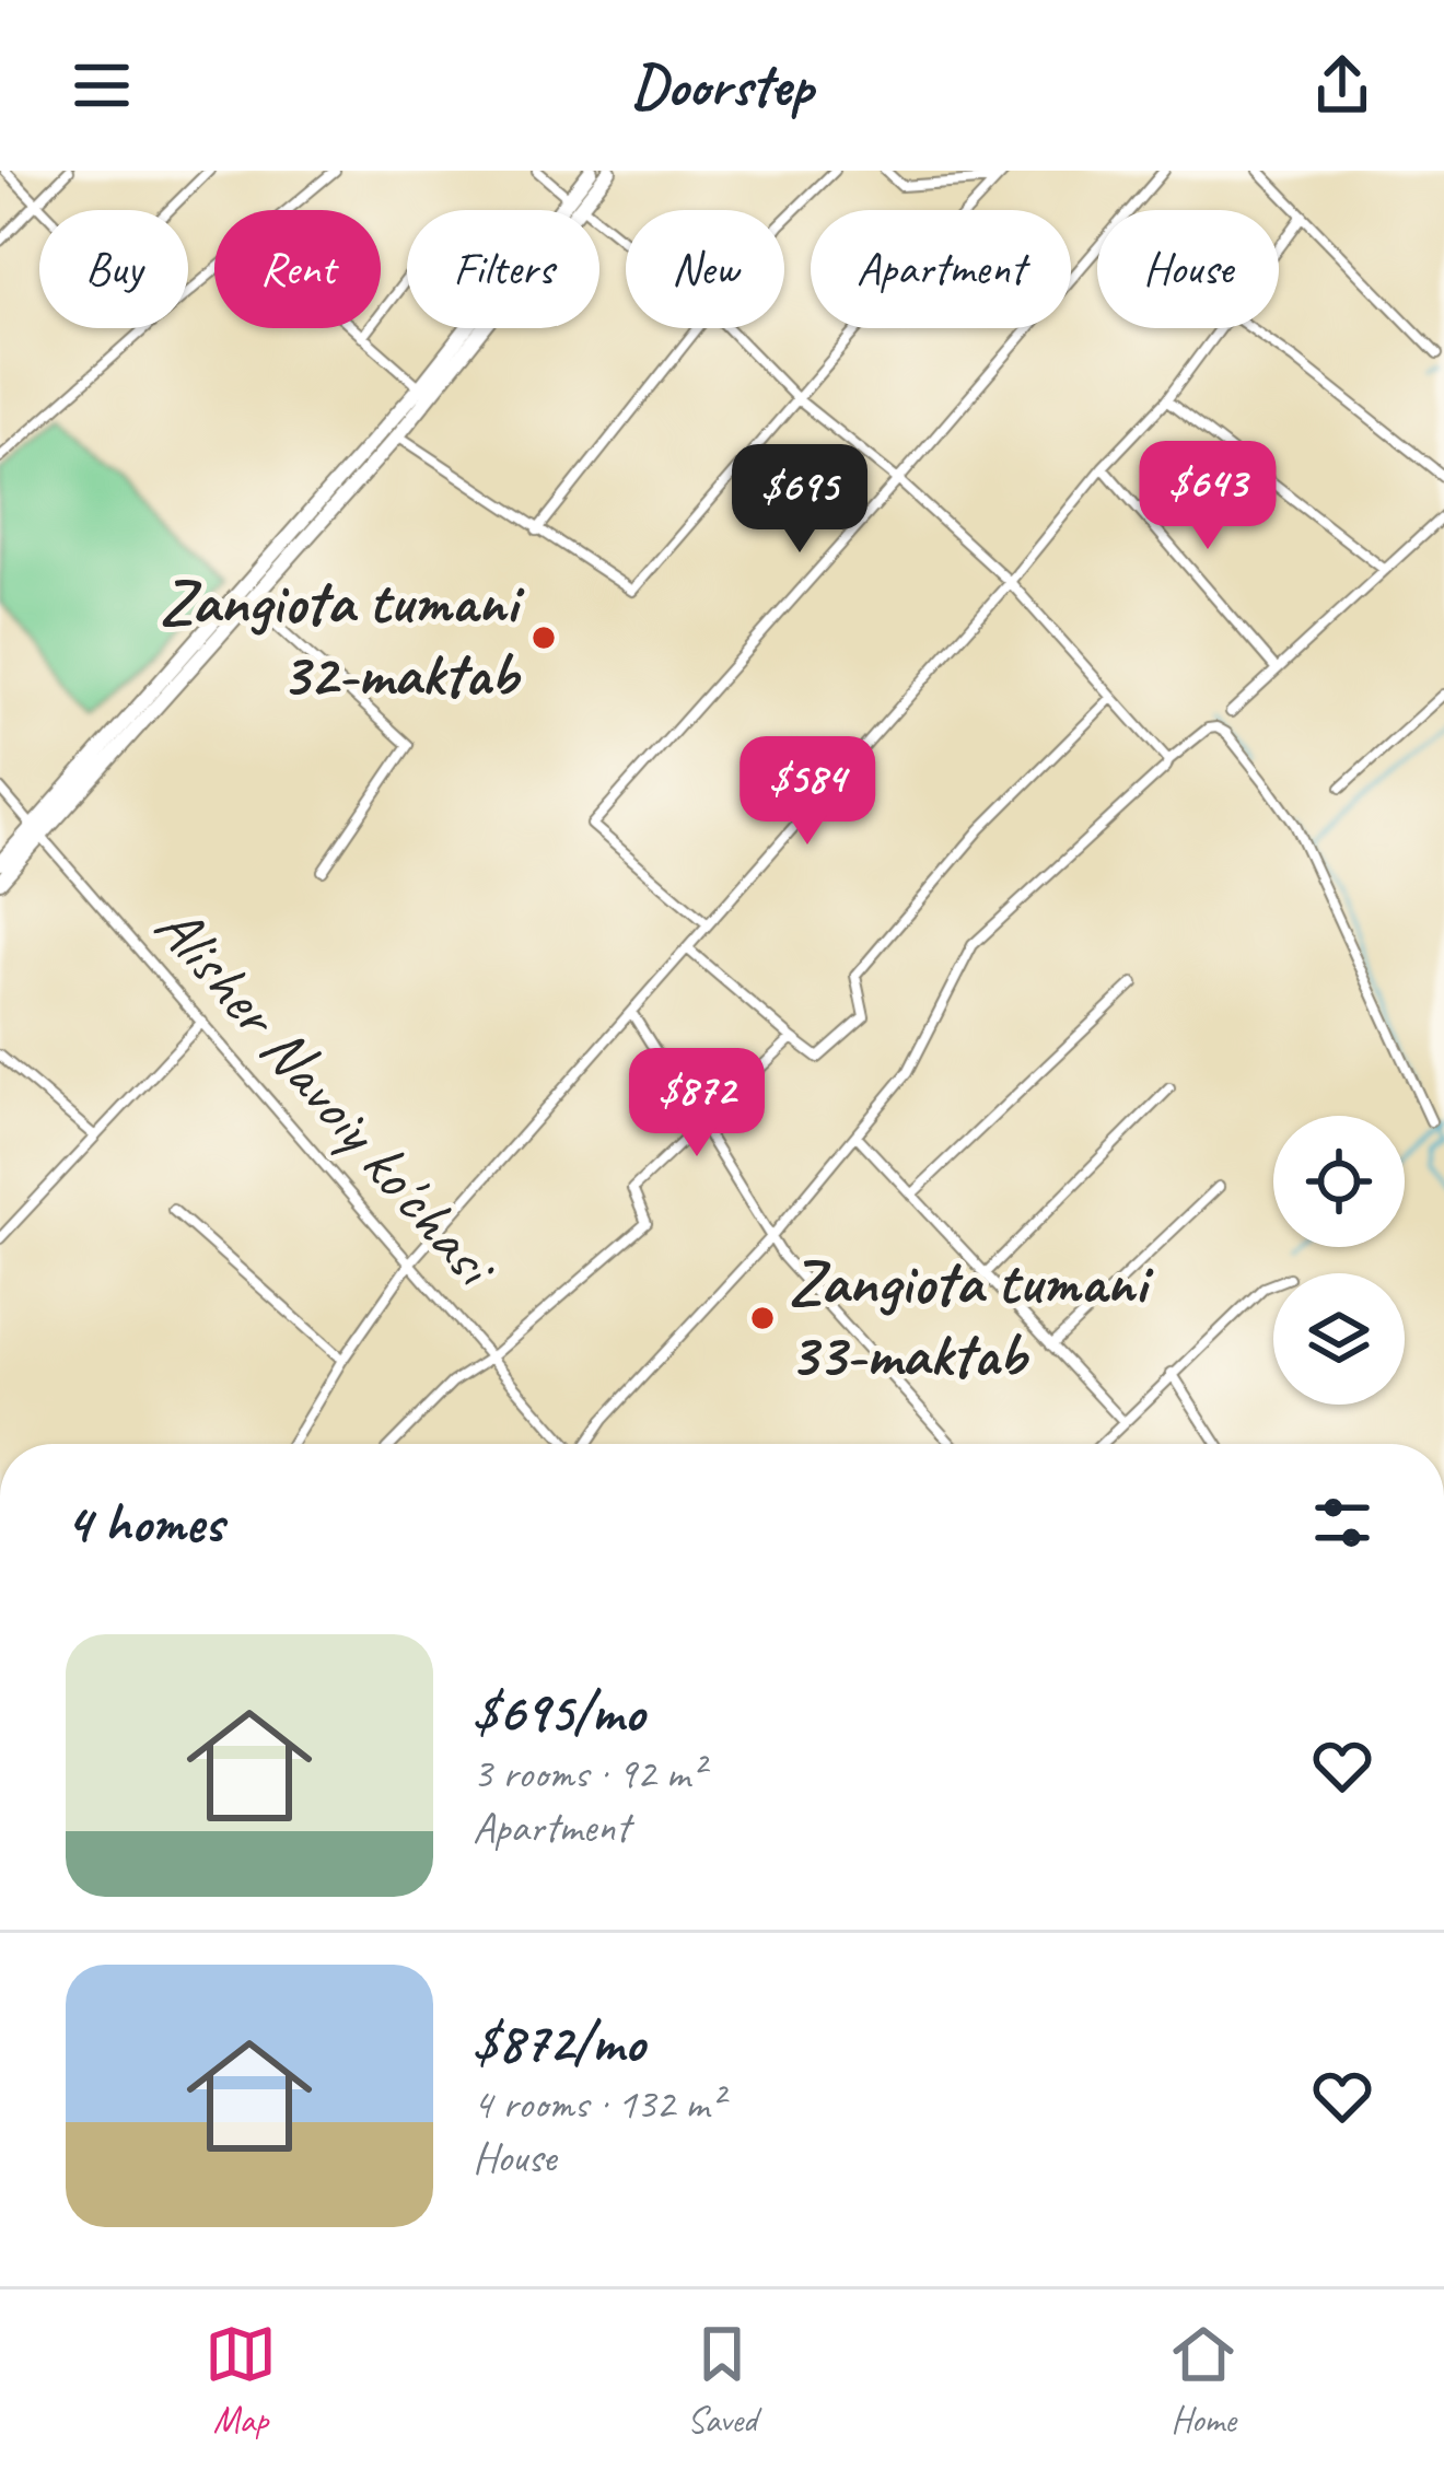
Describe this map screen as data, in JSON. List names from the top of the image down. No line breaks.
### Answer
{"streets":{"street":["Alisher Navoiy ko'chasi"]},"places":["Zangiota tumani 32-maktab","Zangiota tumani 33-maktab"],"page":{"header":"Doorstep","chip":["Buy","Rent","Filters","New","Apartment","House"],"price":["$643","$695","$584","$872"],"heading":"4 homes","list":[{"name":"$695/mo","note":"3 rooms · 92 m² · Apartment"},{"name":"$872/mo","note":"4 rooms · 132 m² · House"}],"tabs":["Map","Saved","Home"]}}
